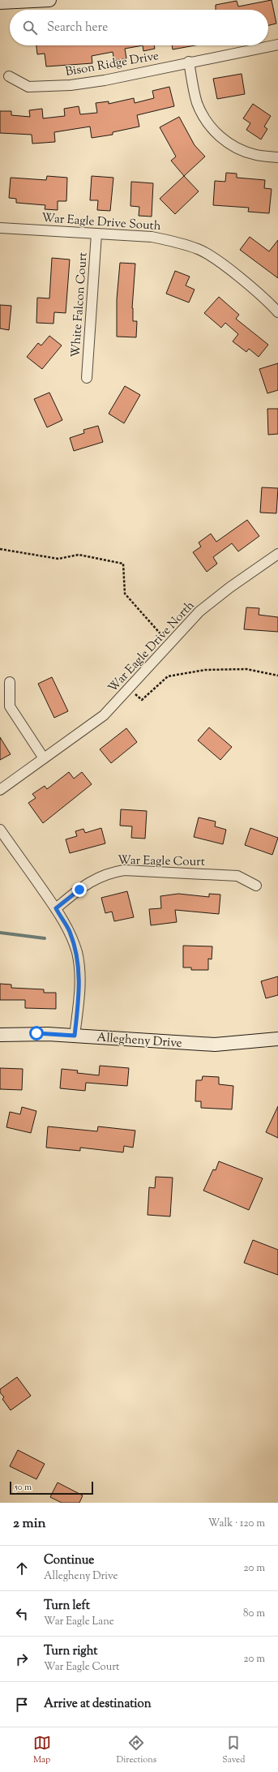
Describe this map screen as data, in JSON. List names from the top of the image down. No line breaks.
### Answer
{"streets":{"street":["Bison Ridge Drive","War Eagle Drive South","White Falcon Court","War Eagle Drive North","War Eagle Court","Allegheny Drive"]},"crossings":[["War Eagle Drive South","White Falcon Court"]],"scale_bar":"50 m","page":{"search":"Search here","scale":"50 m","heading":["2 min","Walk · 120 m"],"list":[["Continue","Allegheny Drive","20 m"],["Turn left","War Eagle Lane","80 m"],["Turn right","War Eagle Court","20 m"],"Arrive at destination"],"nav":["Map","Directions","Saved"]}}
